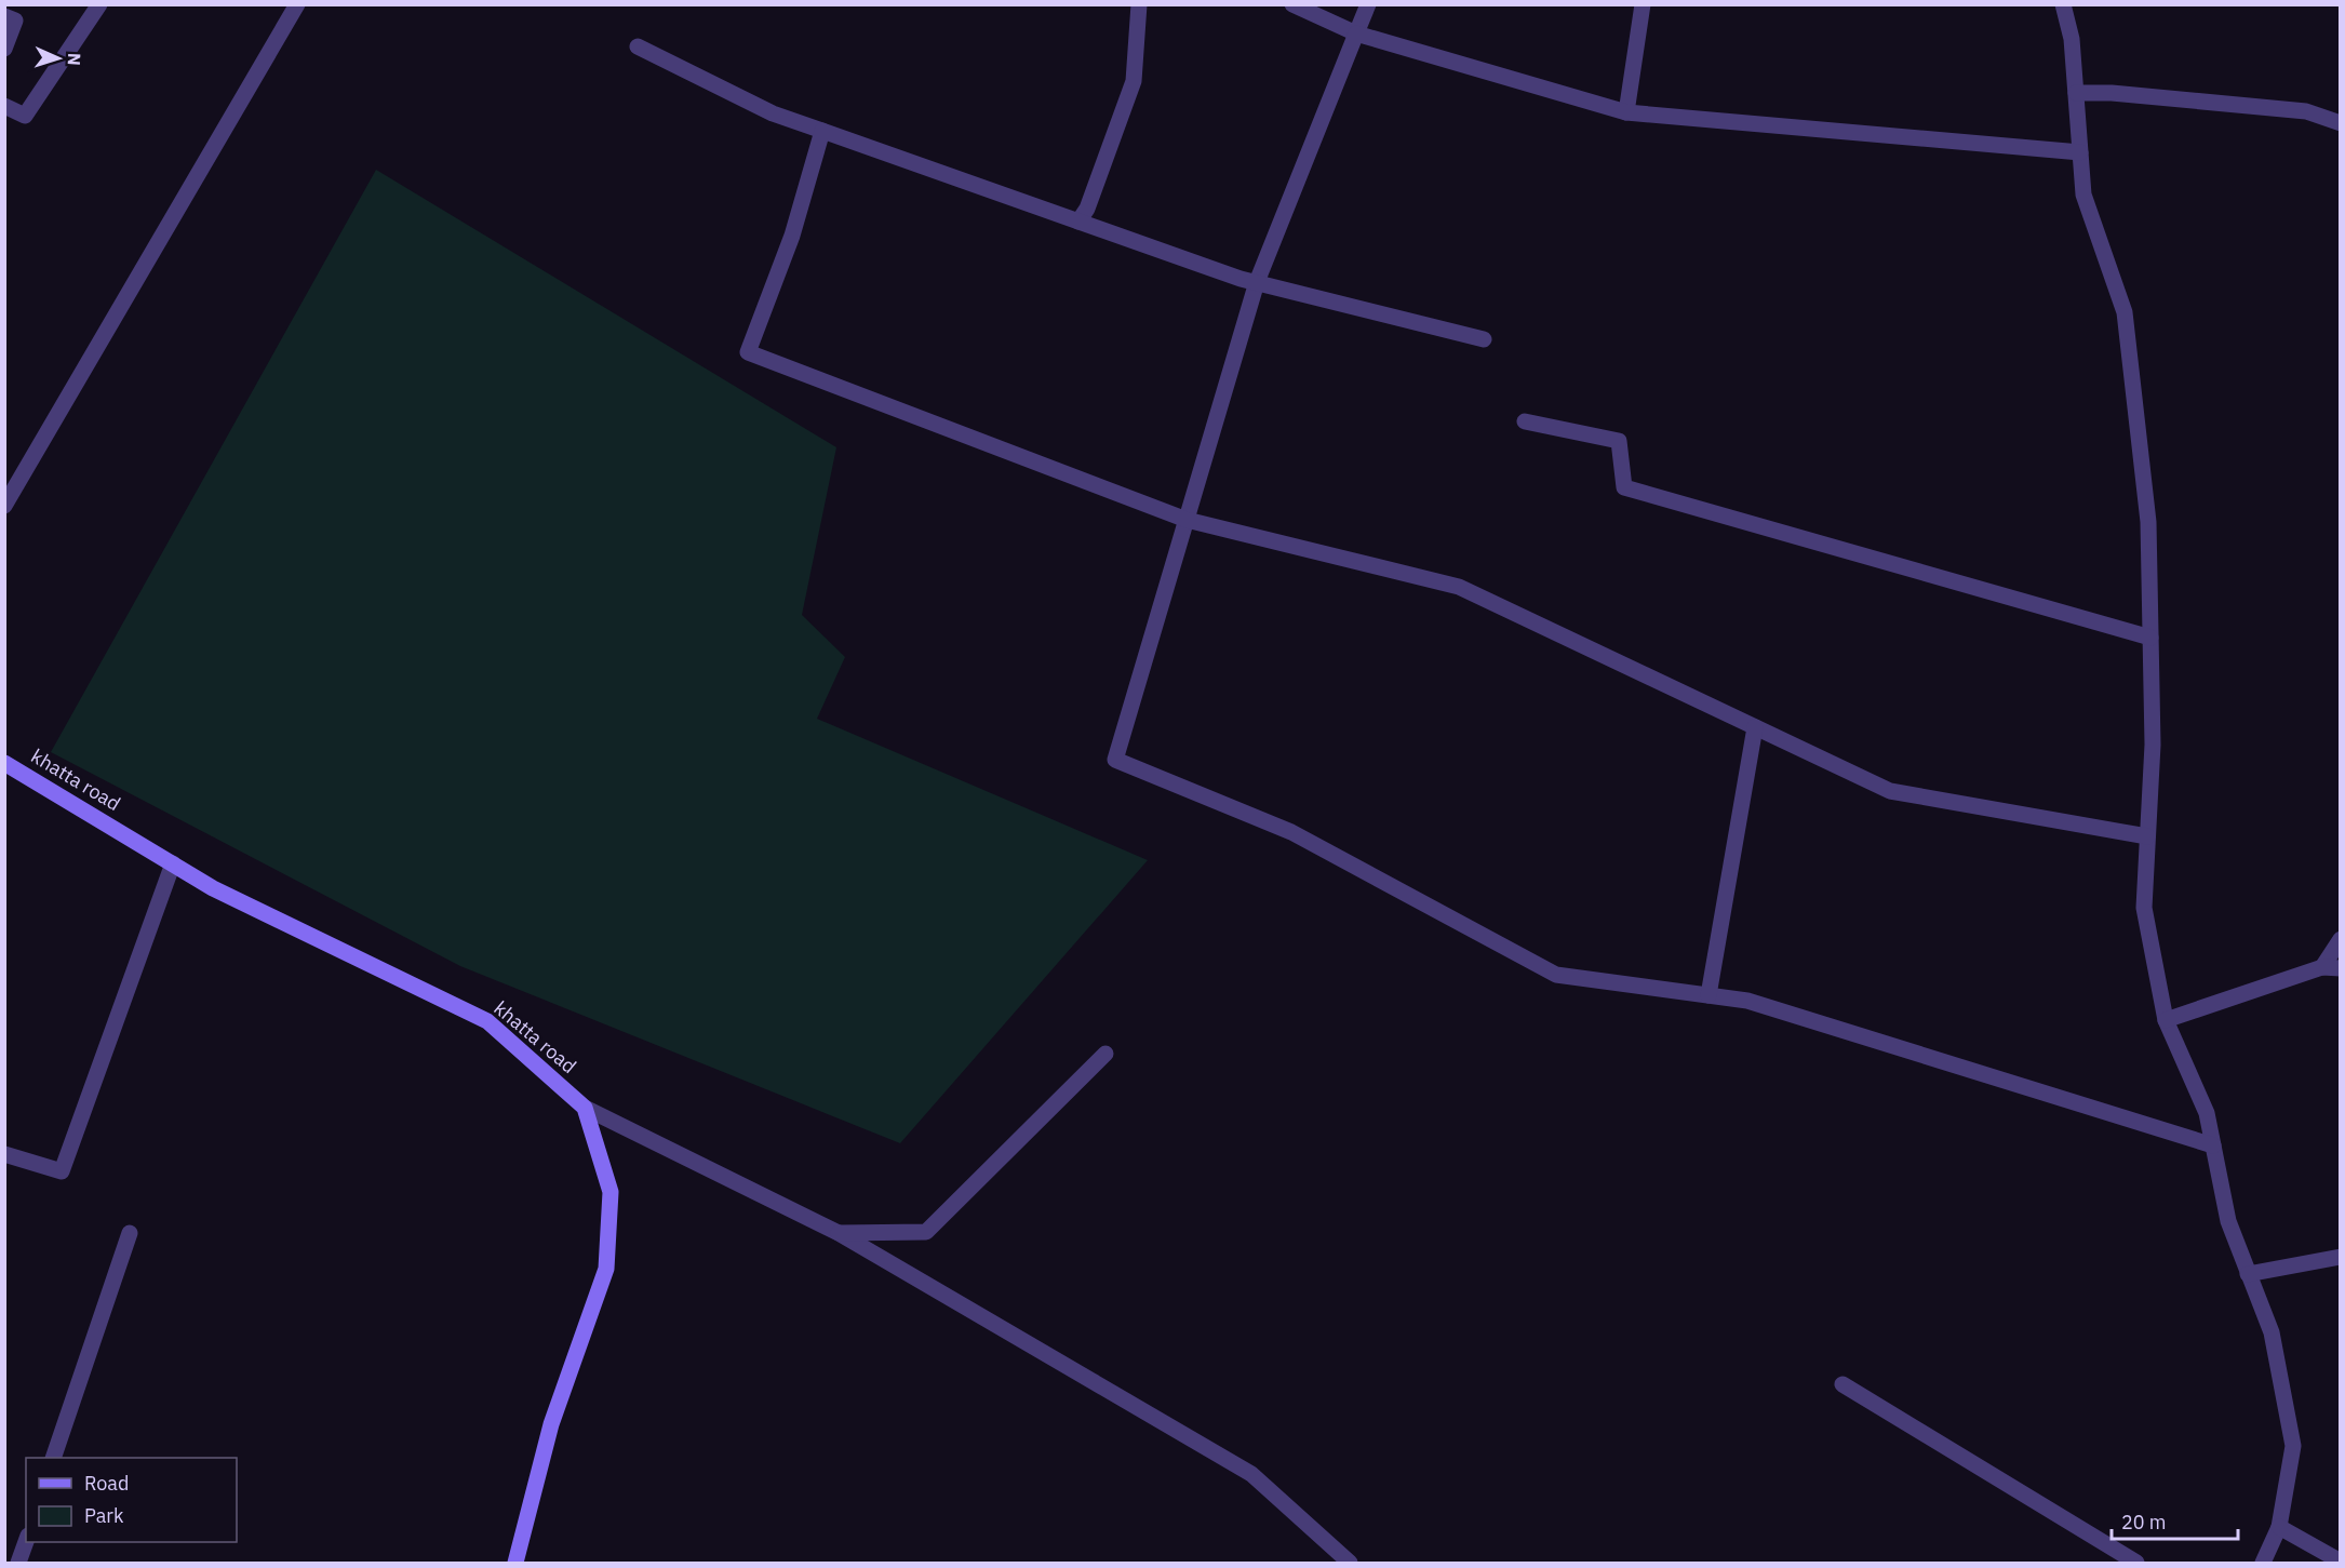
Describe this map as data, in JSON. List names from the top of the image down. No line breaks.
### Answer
{"streets":{"street":["khatta road"]},"legend":["Road","Park"],"scale_bar":"20 m","north":"right"}
